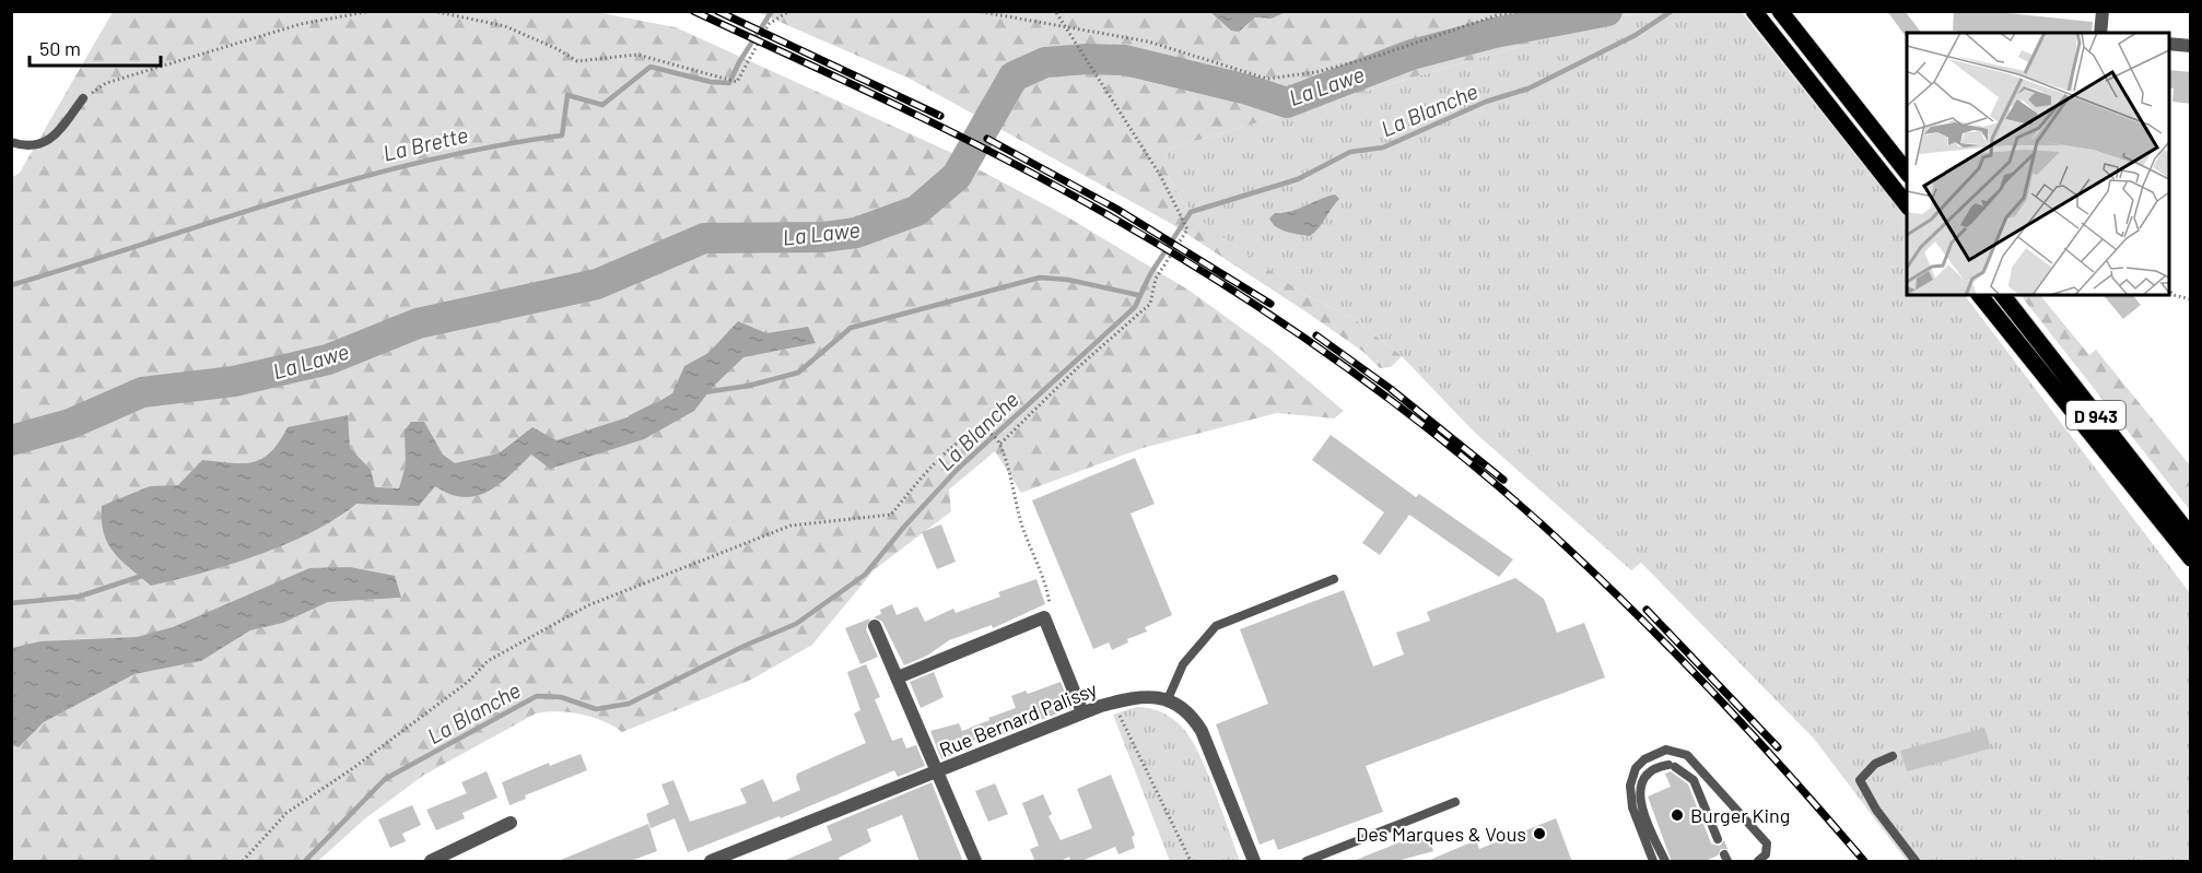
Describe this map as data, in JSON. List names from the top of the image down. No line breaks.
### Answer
{"streets":{"main road":["D 943"],"street":["Rue Bernard Palissy"]},"water":["La Lawe","La Blanche","La Brette"],"places":["Burger King","Des Marques & Vous"],"scale_bar":"50 m"}
